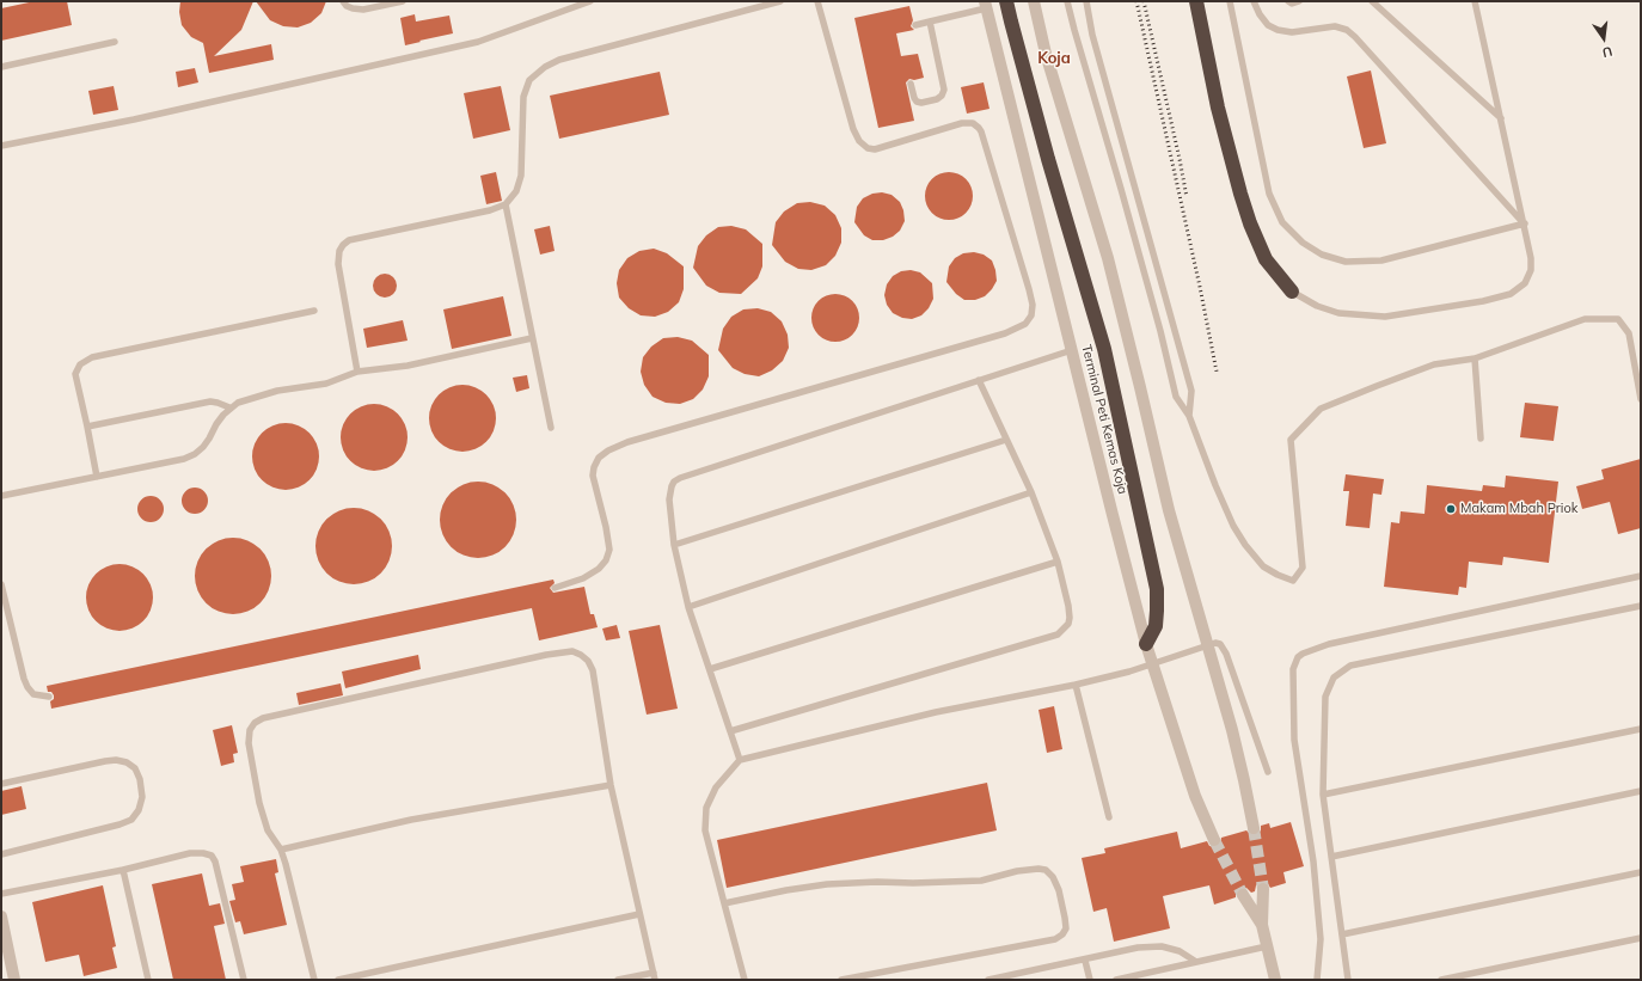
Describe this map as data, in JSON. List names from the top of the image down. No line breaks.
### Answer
{"streets":{"street":["Terminal Peti Kemas Koja"]},"districts":["Koja"],"places":["Makam Mbah Priok"],"north":"bottom"}
